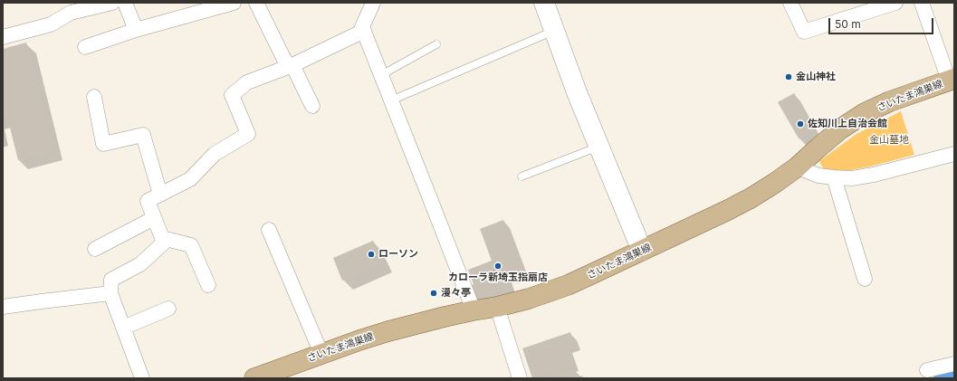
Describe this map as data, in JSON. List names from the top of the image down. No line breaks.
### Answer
{"streets":{"main road":["さいたま鴻巣線"]},"parks":["金山墓地"],"places":["金山神社","佐知川上自治会館","ローソン","カローラ新埼玉指扇店","漫々亭"],"scale_bar":"50 m"}
